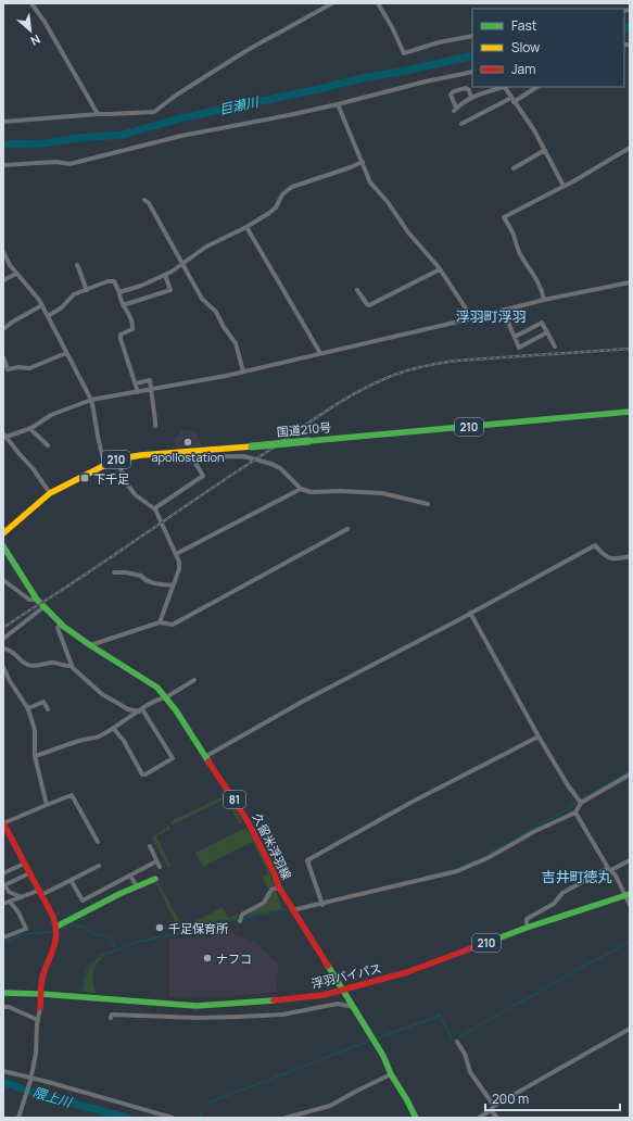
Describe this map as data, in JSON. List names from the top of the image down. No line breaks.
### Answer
{"streets":{"main road":["210","国道210号","81","久留米浮羽線","浮羽バイパス"]},"crossings":[["81","久留米浮羽線"],["久留米浮羽線","浮羽バイパス"]],"districts":["浮羽町浮羽","吉井町徳丸"],"water":["巨瀬川","隈上川"],"places":{"other":["apollostation","千足保育所","ナフコ"],"transit":["下千足"]},"legend":["Fast","Slow","Jam"],"scale_bar":"200 m","north":"bottom right"}
